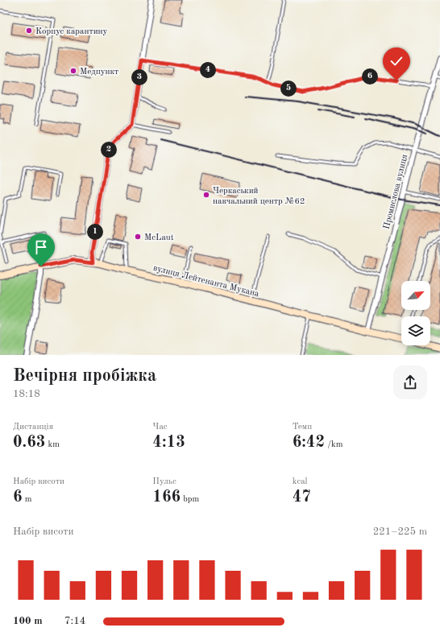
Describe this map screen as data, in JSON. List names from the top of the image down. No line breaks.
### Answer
{"streets":{"main road":["вулиця Лейтенанта Мукана"],"street":["Промислова вулиця"]},"crossings":[["Промислова вулиця","вулиця Лейтенанта Мукана"]],"places":["Корпус карантину","Медпункт","Черкаський навчальний центр №62","McLaut"],"north":"top right","page":{"pins":["4","6","3","5","2","1"],"heading":["Вечірня пробіжка","18:18"],"stats":[["Дистанція","0.63 km"],["Час","4:13"],["Темп","6:42 /km"],["Набір висоти","6 m"],["Пульс","166 bpm"],["kcal","47"]],"chart":["Набір висоти","221–225 m"],"list":[{"name":"100 m","note":"7:14"}]}}
